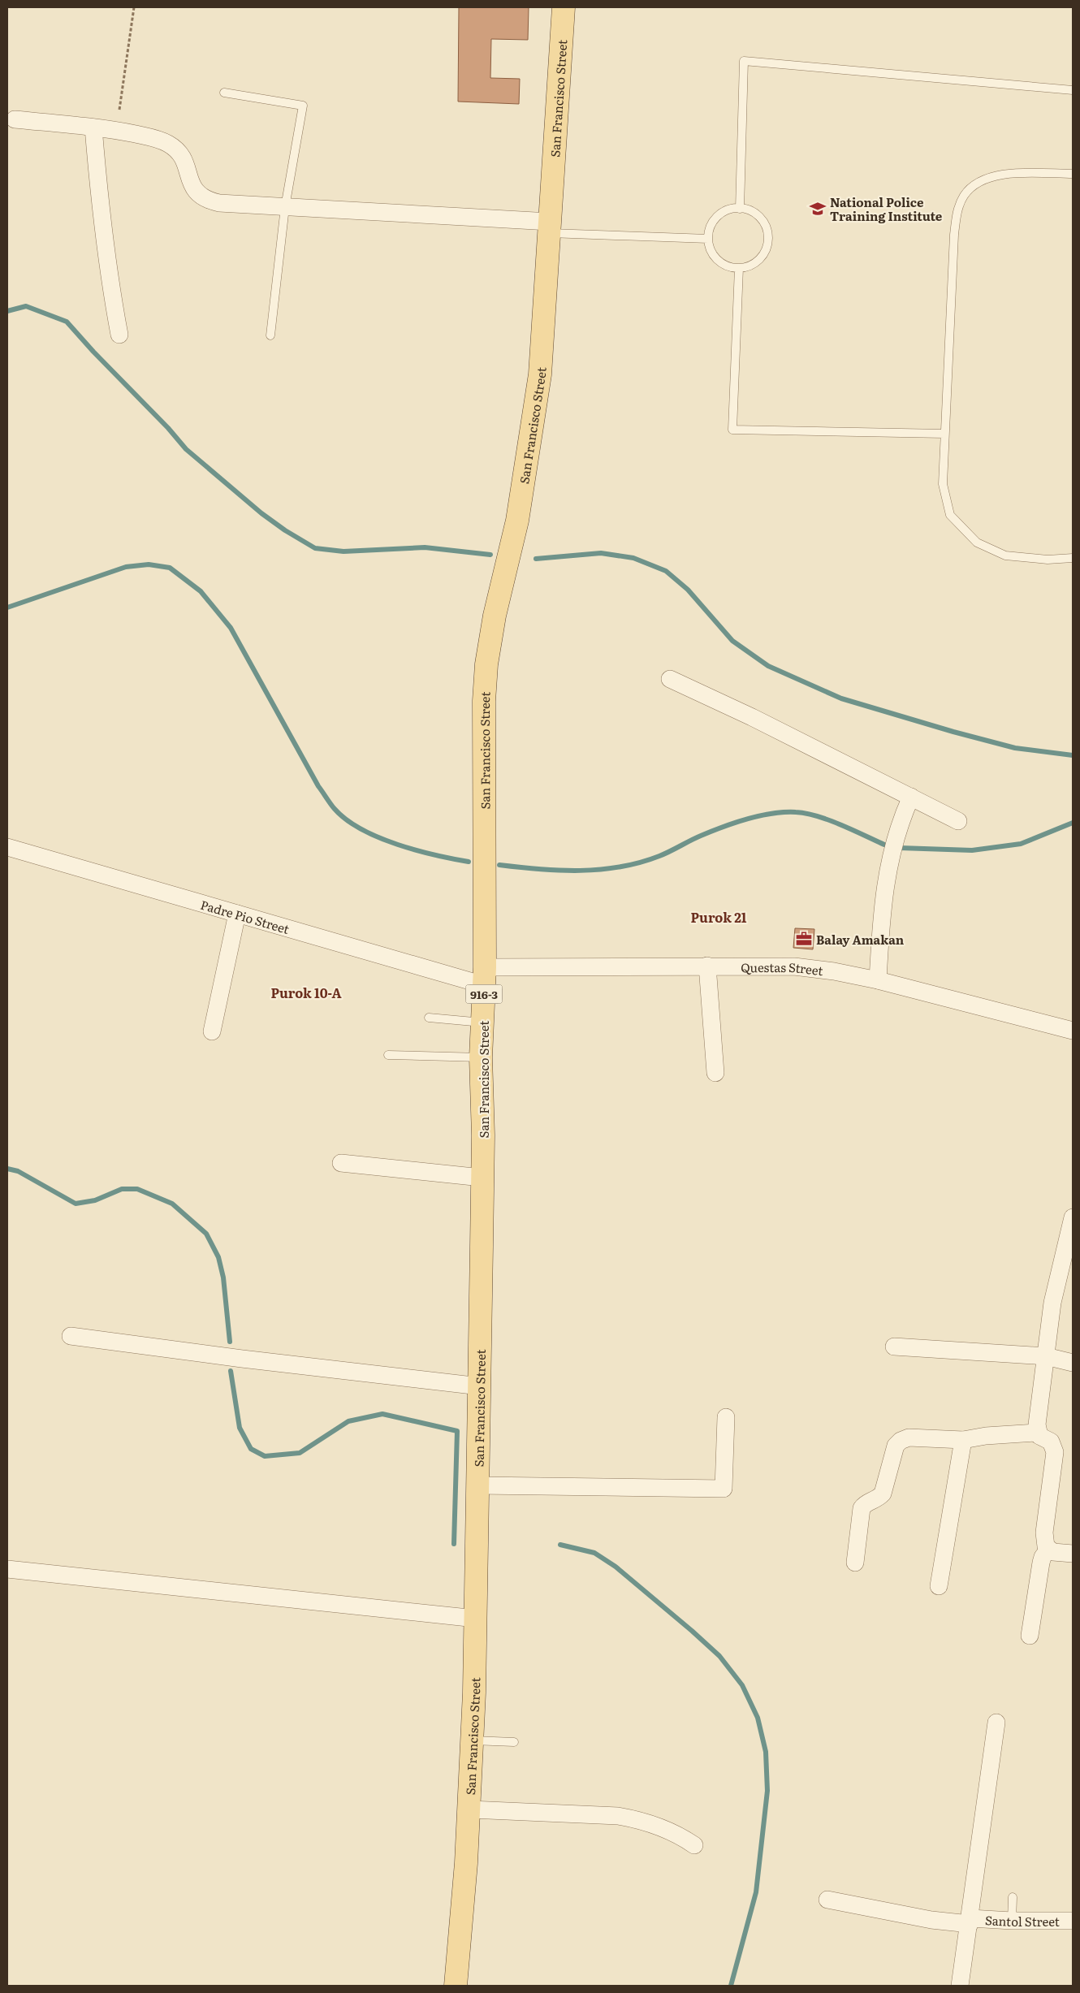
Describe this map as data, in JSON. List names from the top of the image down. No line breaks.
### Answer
{"streets":{"main road":["San Francisco Street","916-3"],"street":["Padre Pio Street","Questas Street","Santol Street"]},"crossings":[["San Francisco Street","Padre Pio Street"],["San Francisco Street","Questas Street"],["Padre Pio Street","Questas Street"]],"districts":["Purok 21","Purok 10-A"],"places":{"school or university":["National Police Training Institute"],"office":["Balay Amakan"]}}
